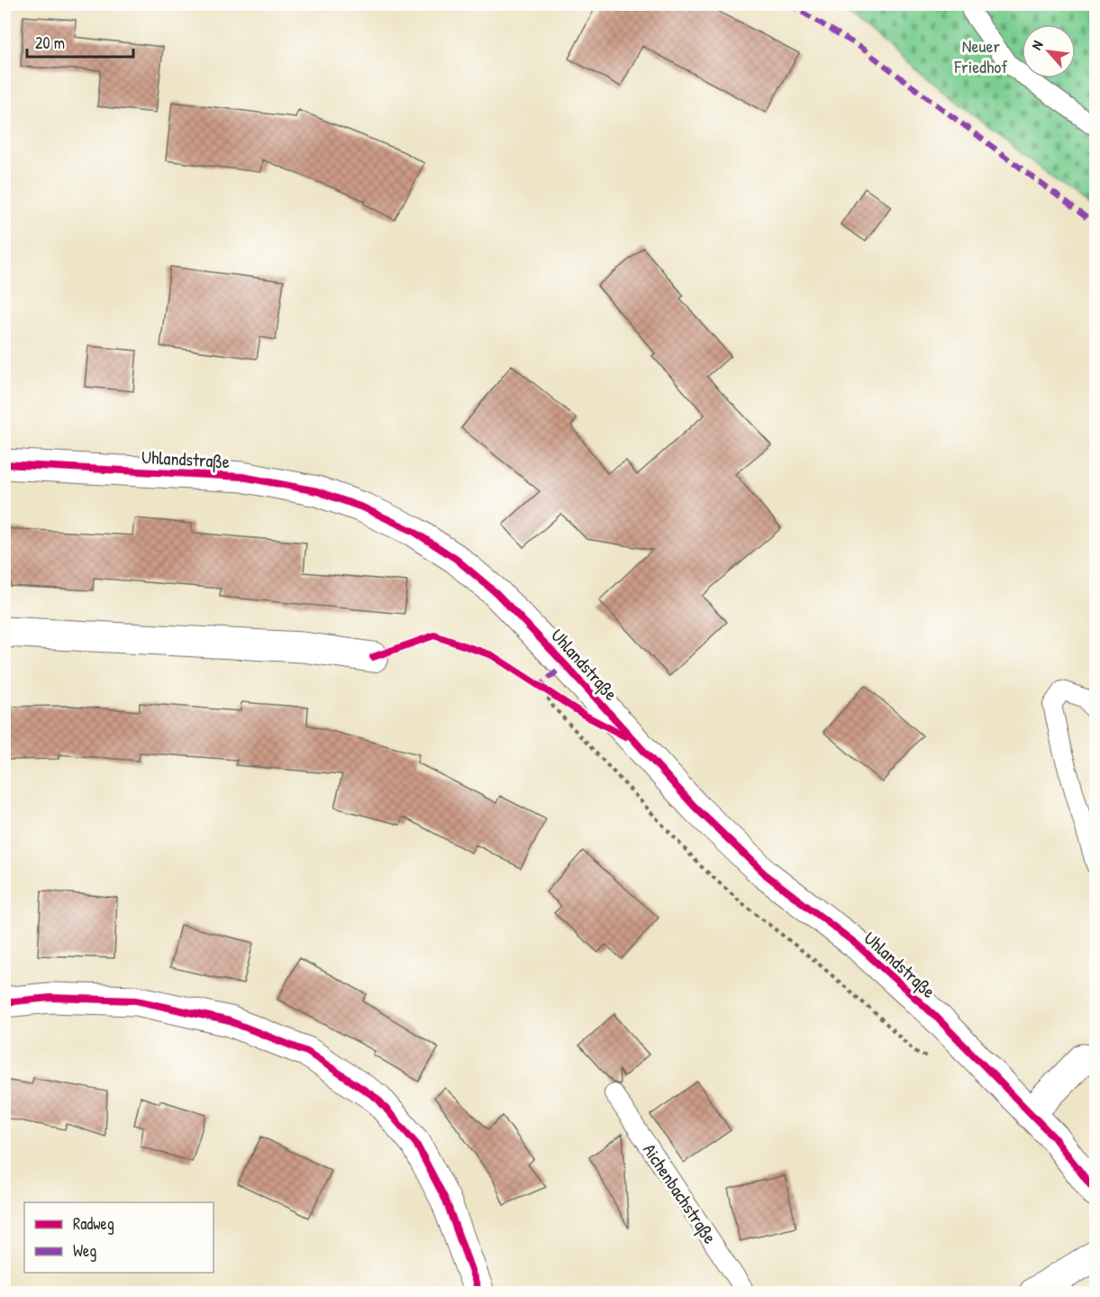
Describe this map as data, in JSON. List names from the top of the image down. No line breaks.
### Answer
{"streets":{"street":["Uhlandstraße"],"lane":["Aichenbachstraße"]},"parks":["Neuer Friedhof"],"legend":["Radweg","Weg"],"scale_bar":"20 m","north":"top left"}
